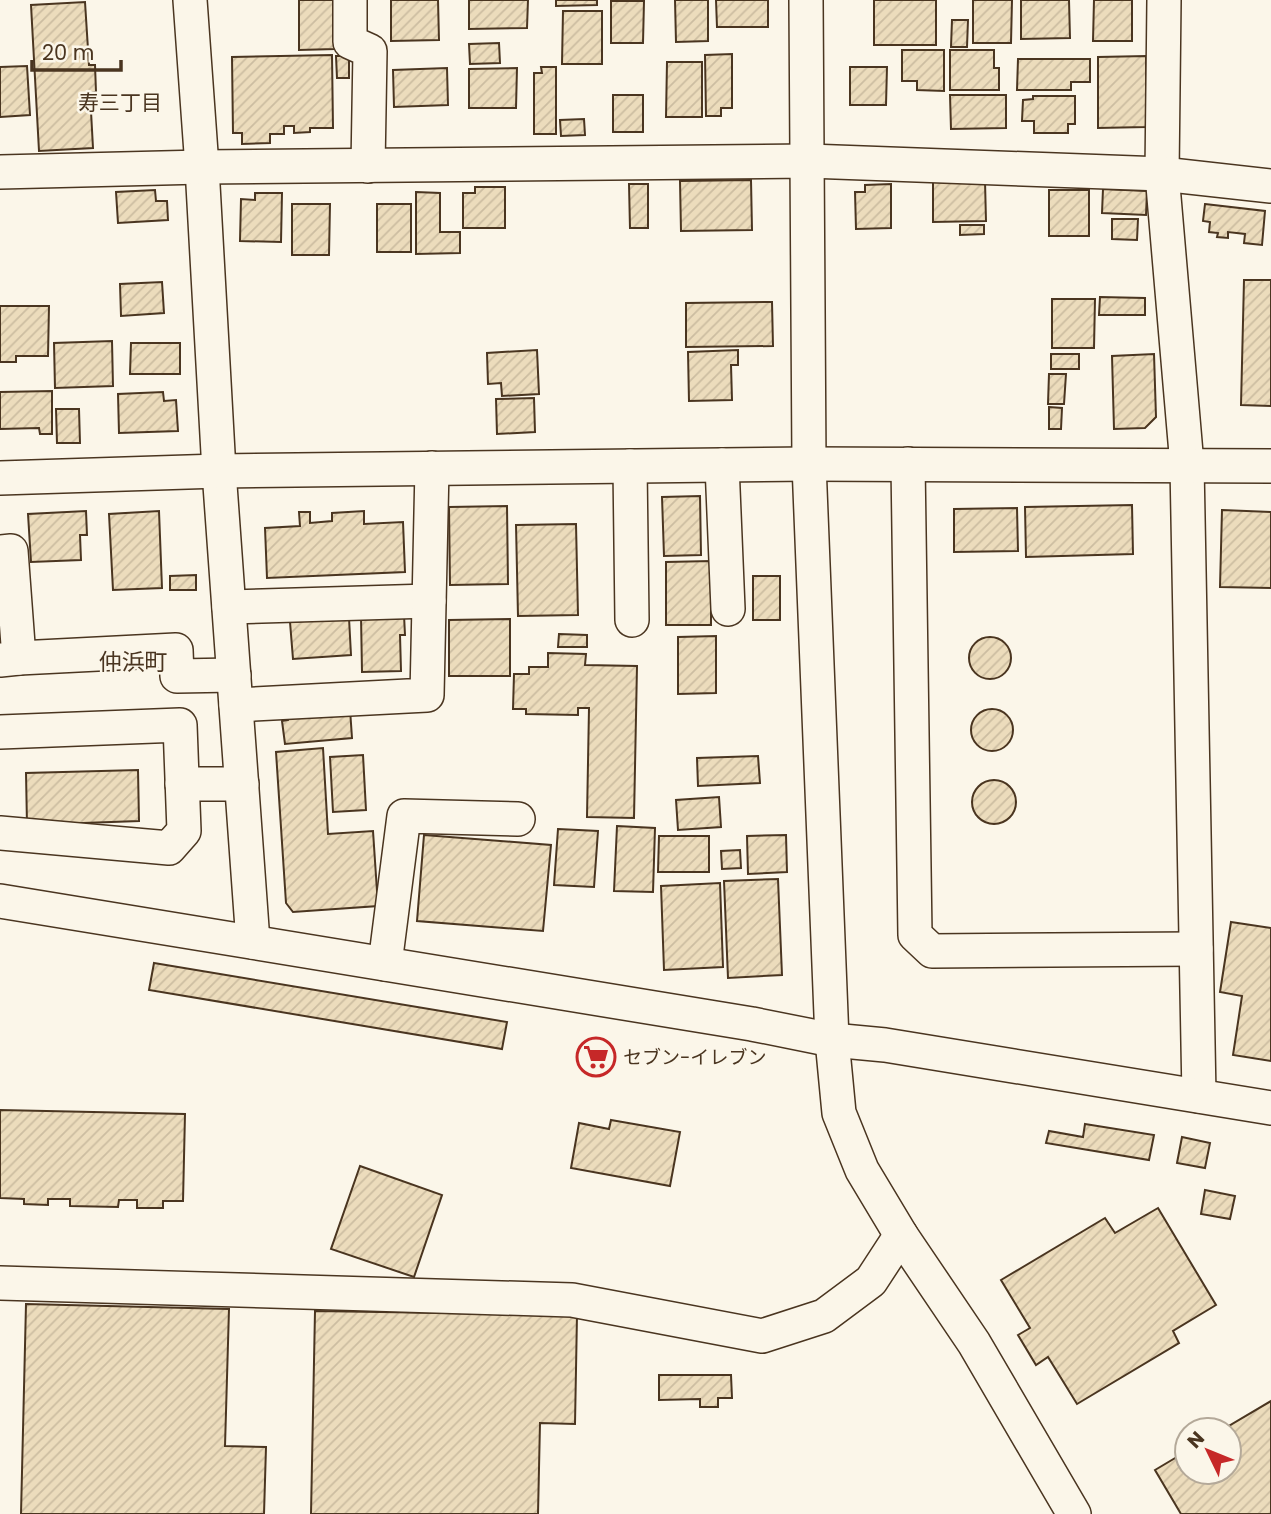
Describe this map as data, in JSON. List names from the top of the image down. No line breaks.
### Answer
{"districts":["寿三丁目","仲浜町"],"places":{"supermarket":["セブン-イレブン"]},"scale_bar":"20 m","north":"top left"}
